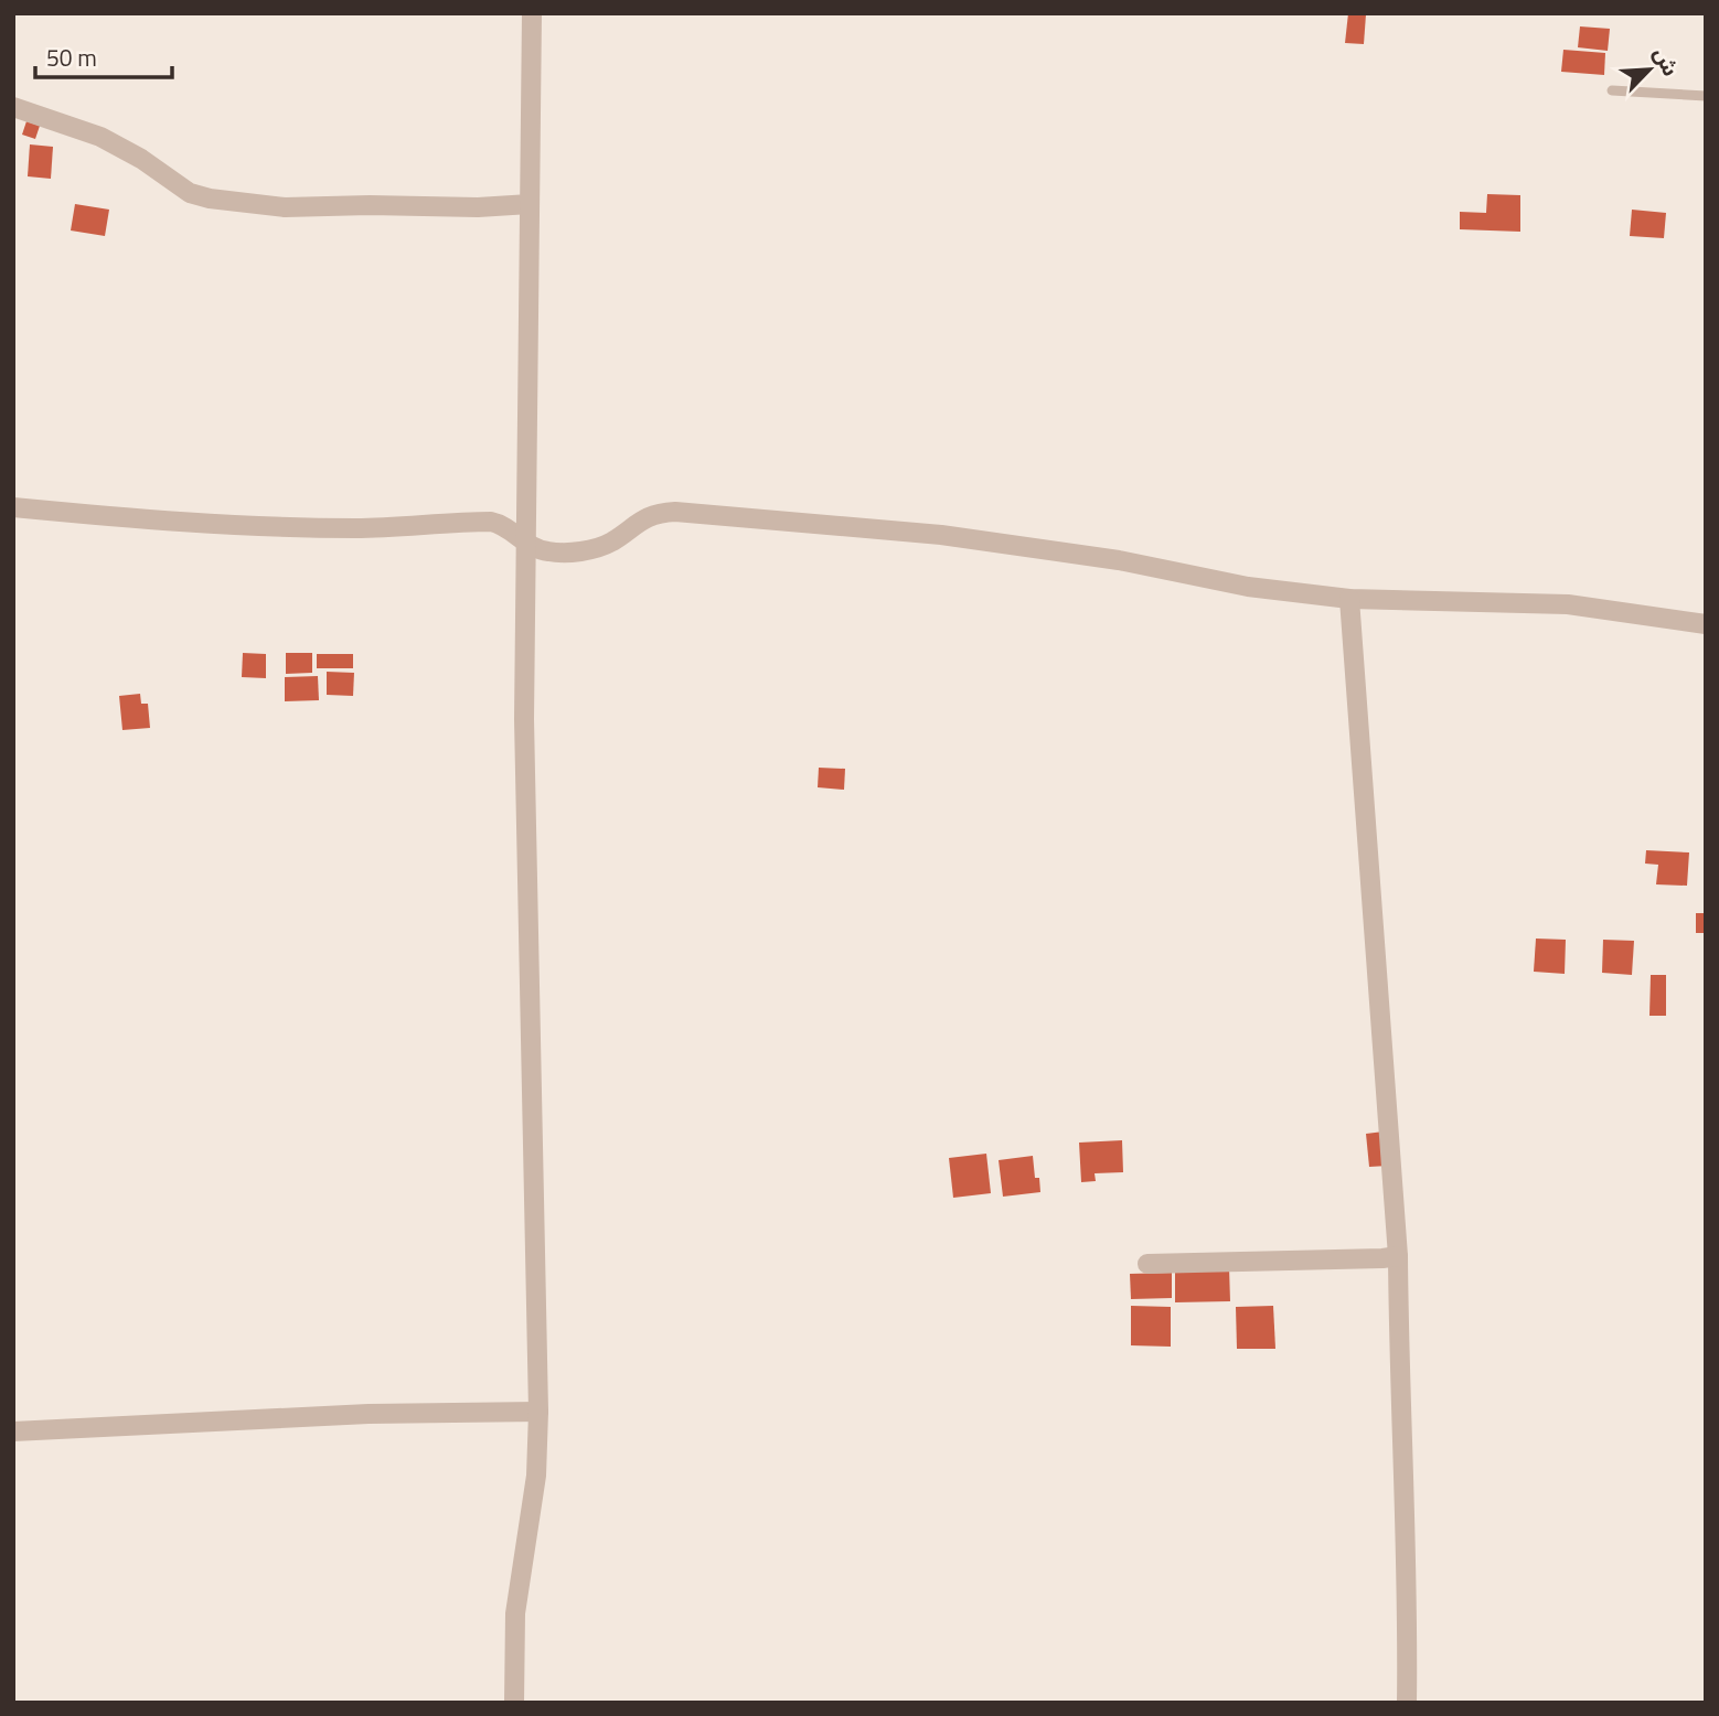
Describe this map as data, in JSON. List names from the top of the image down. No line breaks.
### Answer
{"scale_bar":"50 m","north":"top right"}
